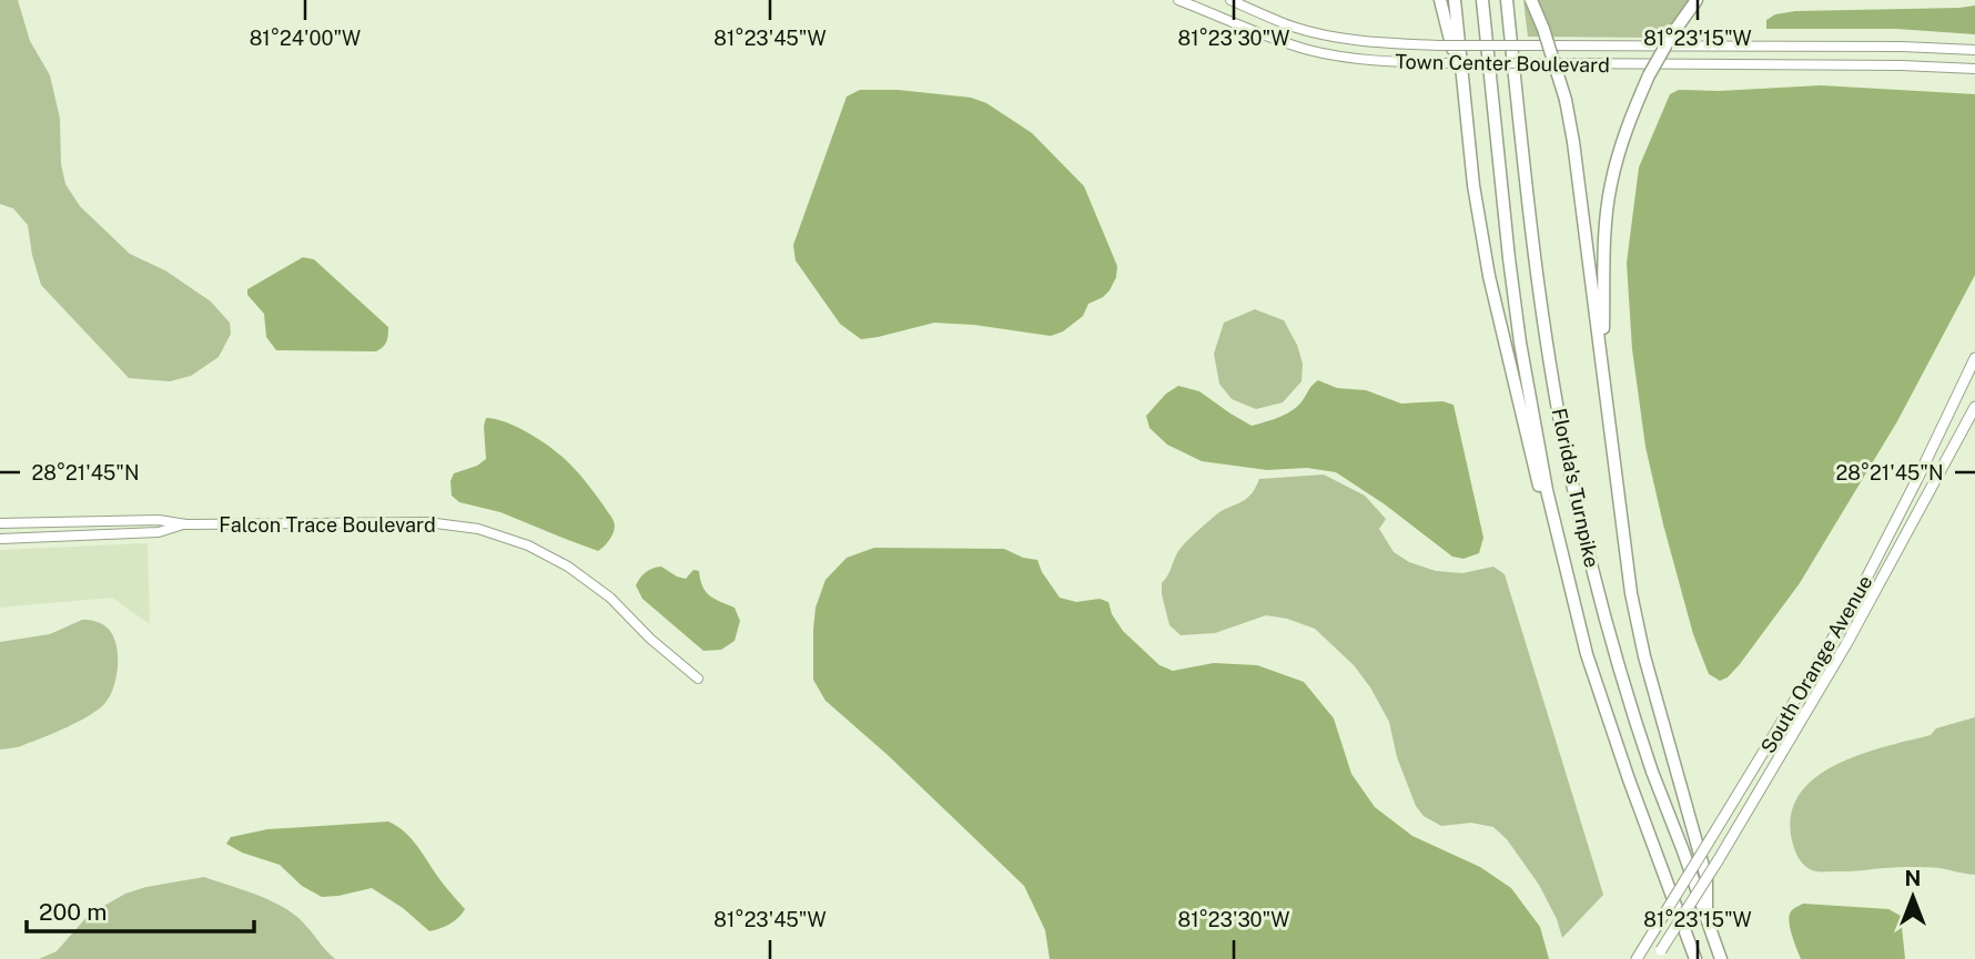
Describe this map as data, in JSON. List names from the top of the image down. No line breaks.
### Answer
{"streets":{"highway":["Florida's Turnpike"],"main road":["Town Center Boulevard","Falcon Trace Boulevard","South Orange Avenue"]},"scale_bar":"200 m","north":"top","coordinates":["81°24'00\"W","81°23'45\"W","81°23'30\"W","81°23'15\"W","28°21'45\"N"]}
